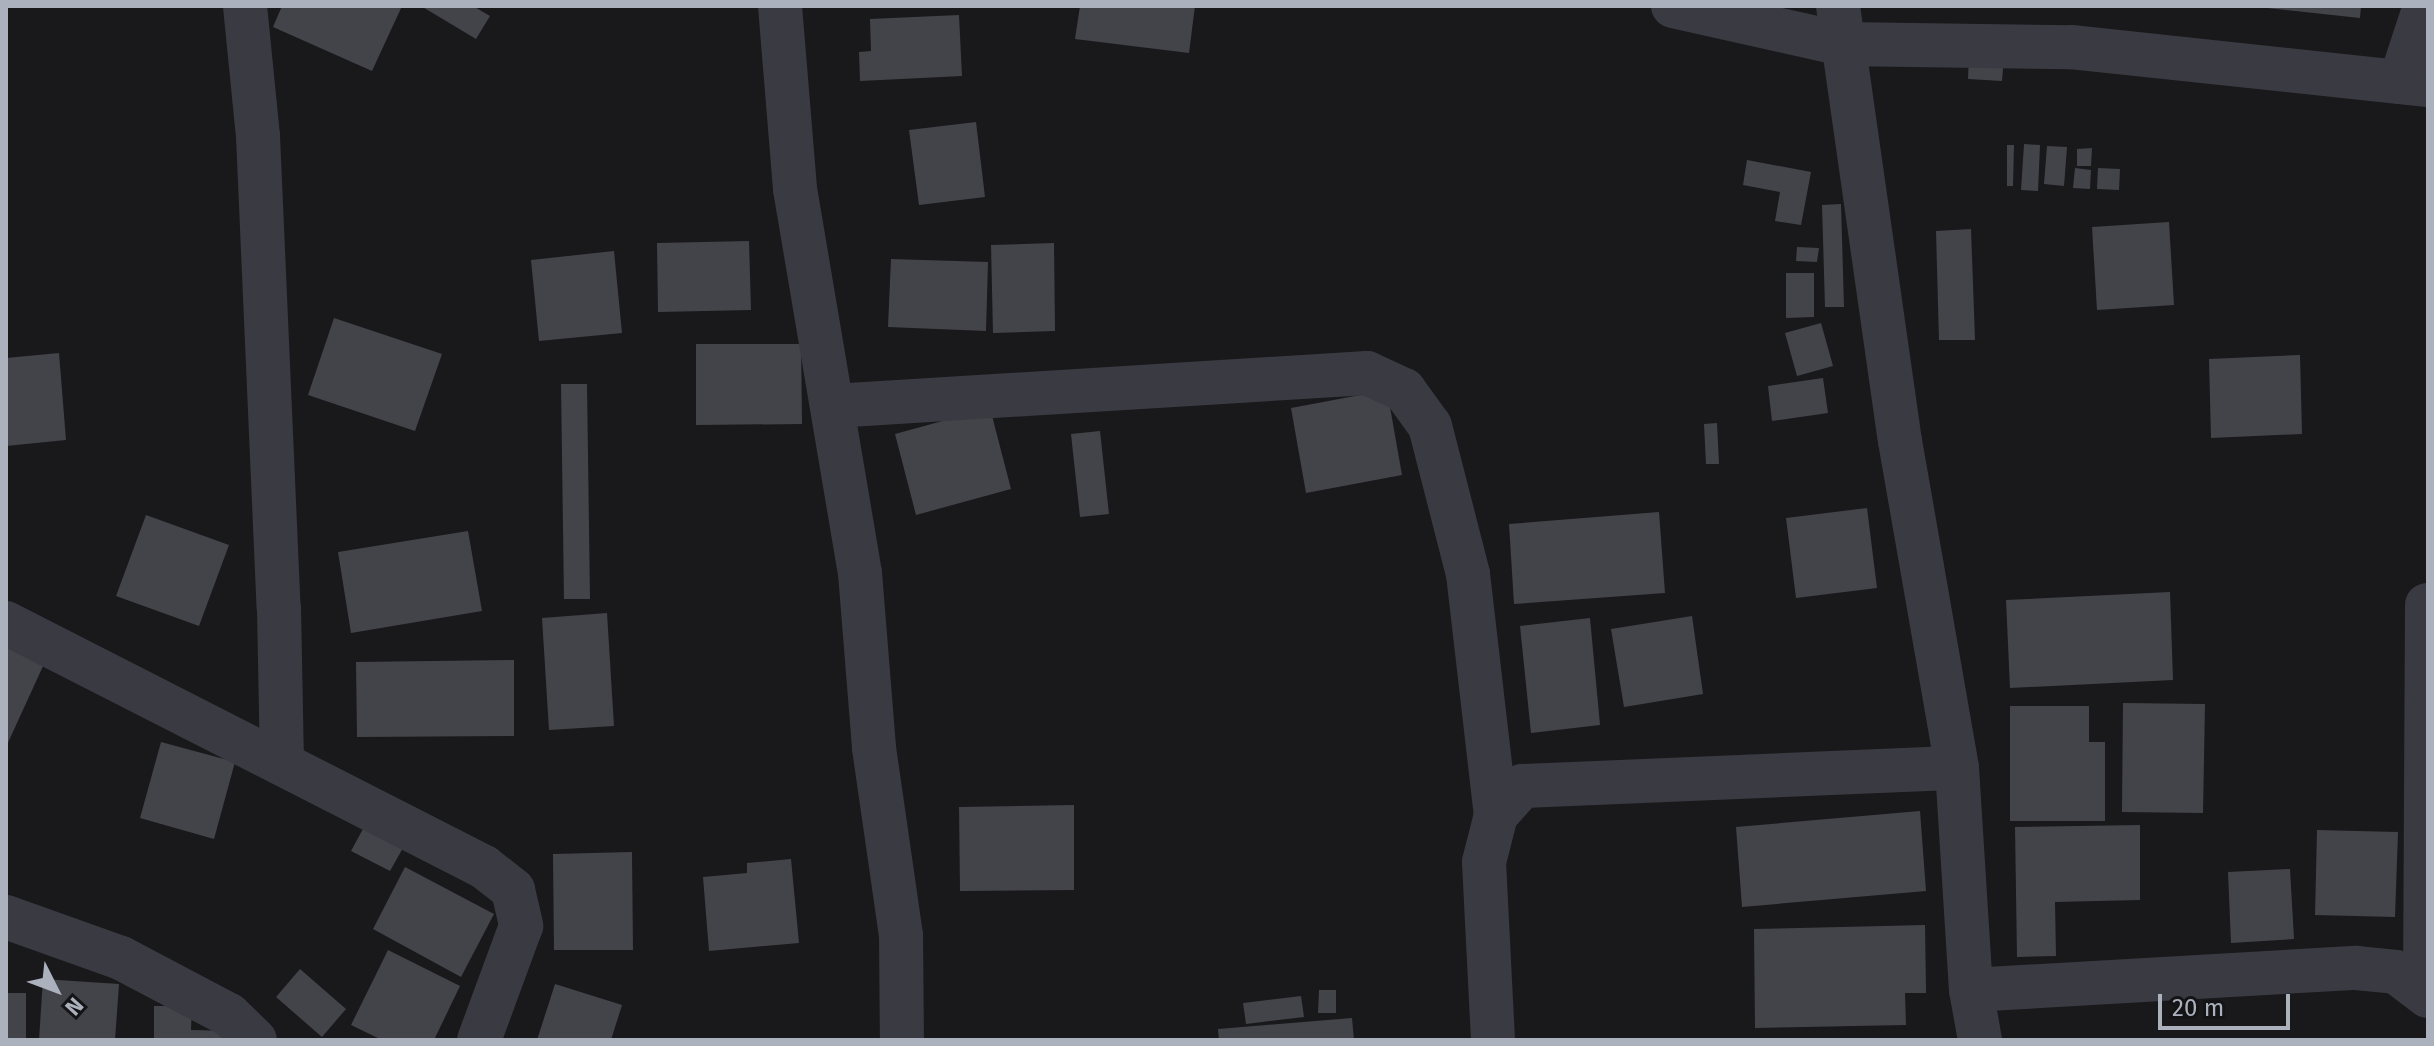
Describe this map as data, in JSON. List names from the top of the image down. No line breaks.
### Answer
{"scale_bar":"20 m","north":"bottom right"}
